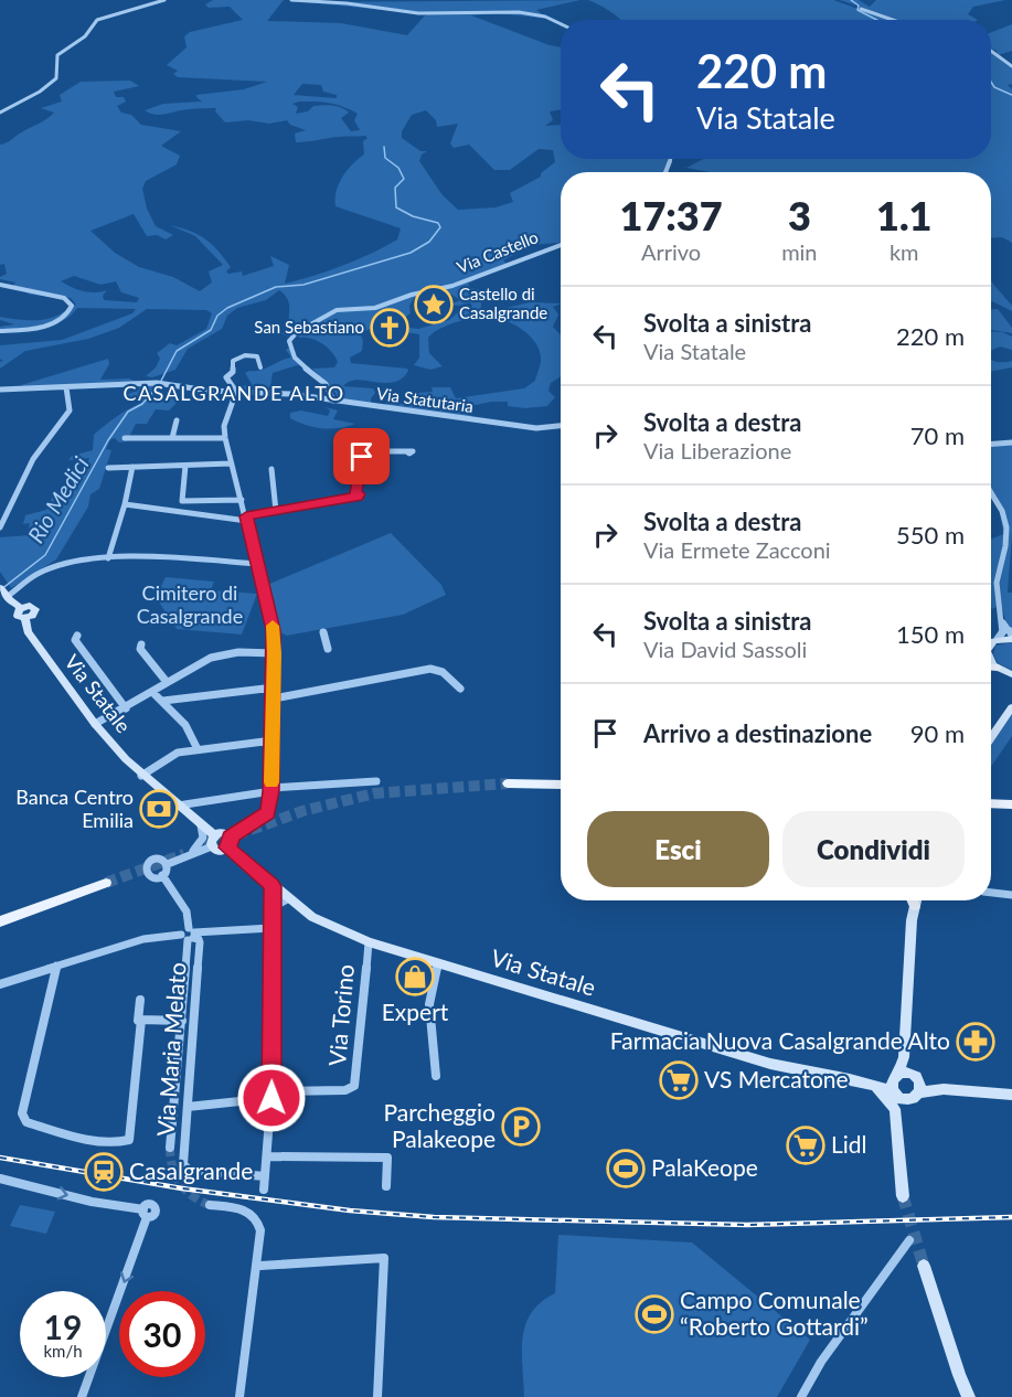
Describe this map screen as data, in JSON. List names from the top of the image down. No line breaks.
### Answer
{"streets":{"main road":["Via Statale"],"street":["Via Castello","Via Statutaria","Via Torino","Via Maria Melato"]},"crossings":[["Via Castello","Via Statutaria"],["Via Statale","Via Torino"]],"districts":["CASALGRANDE ALTO"],"water":["Rio Medici"],"parks":["Cimitero di Casalgrande"],"places":{"place":["Castello di Casalgrande"],"church":["San Sebastiano"],"bank":["Banca Centro Emilia"],"shop":["Expert"],"pharmacy":["Farmacia Nuova Casalgrande Alto"],"supermarket":["VS Mercatone","Lidl"],"parking":["Parcheggio Palakeope"],"sports":["PalaKeope","Campo Comunale “Roberto Gottardi”"],"station":["Casalgrande"]},"page":{"turn":["220 m","Via Statale"],"eta":["17:37","Arrivo","3","min","1.1","km"],"list":[{"name":"Svolta a sinistra","note":"Via Statale","value":"220 m"},{"name":"Svolta a destra","note":"Via Liberazione","value":"70 m"},{"name":"Svolta a destra","note":"Via Ermete Zacconi","value":"550 m"},{"name":"Svolta a sinistra","note":"Via David Sassoli","value":"150 m"},{"name":"Arrivo a destinazione","value":"90 m"}],"buttons":["Esci","Condividi"],"speed":"19 km/h","limit":"30"}}
